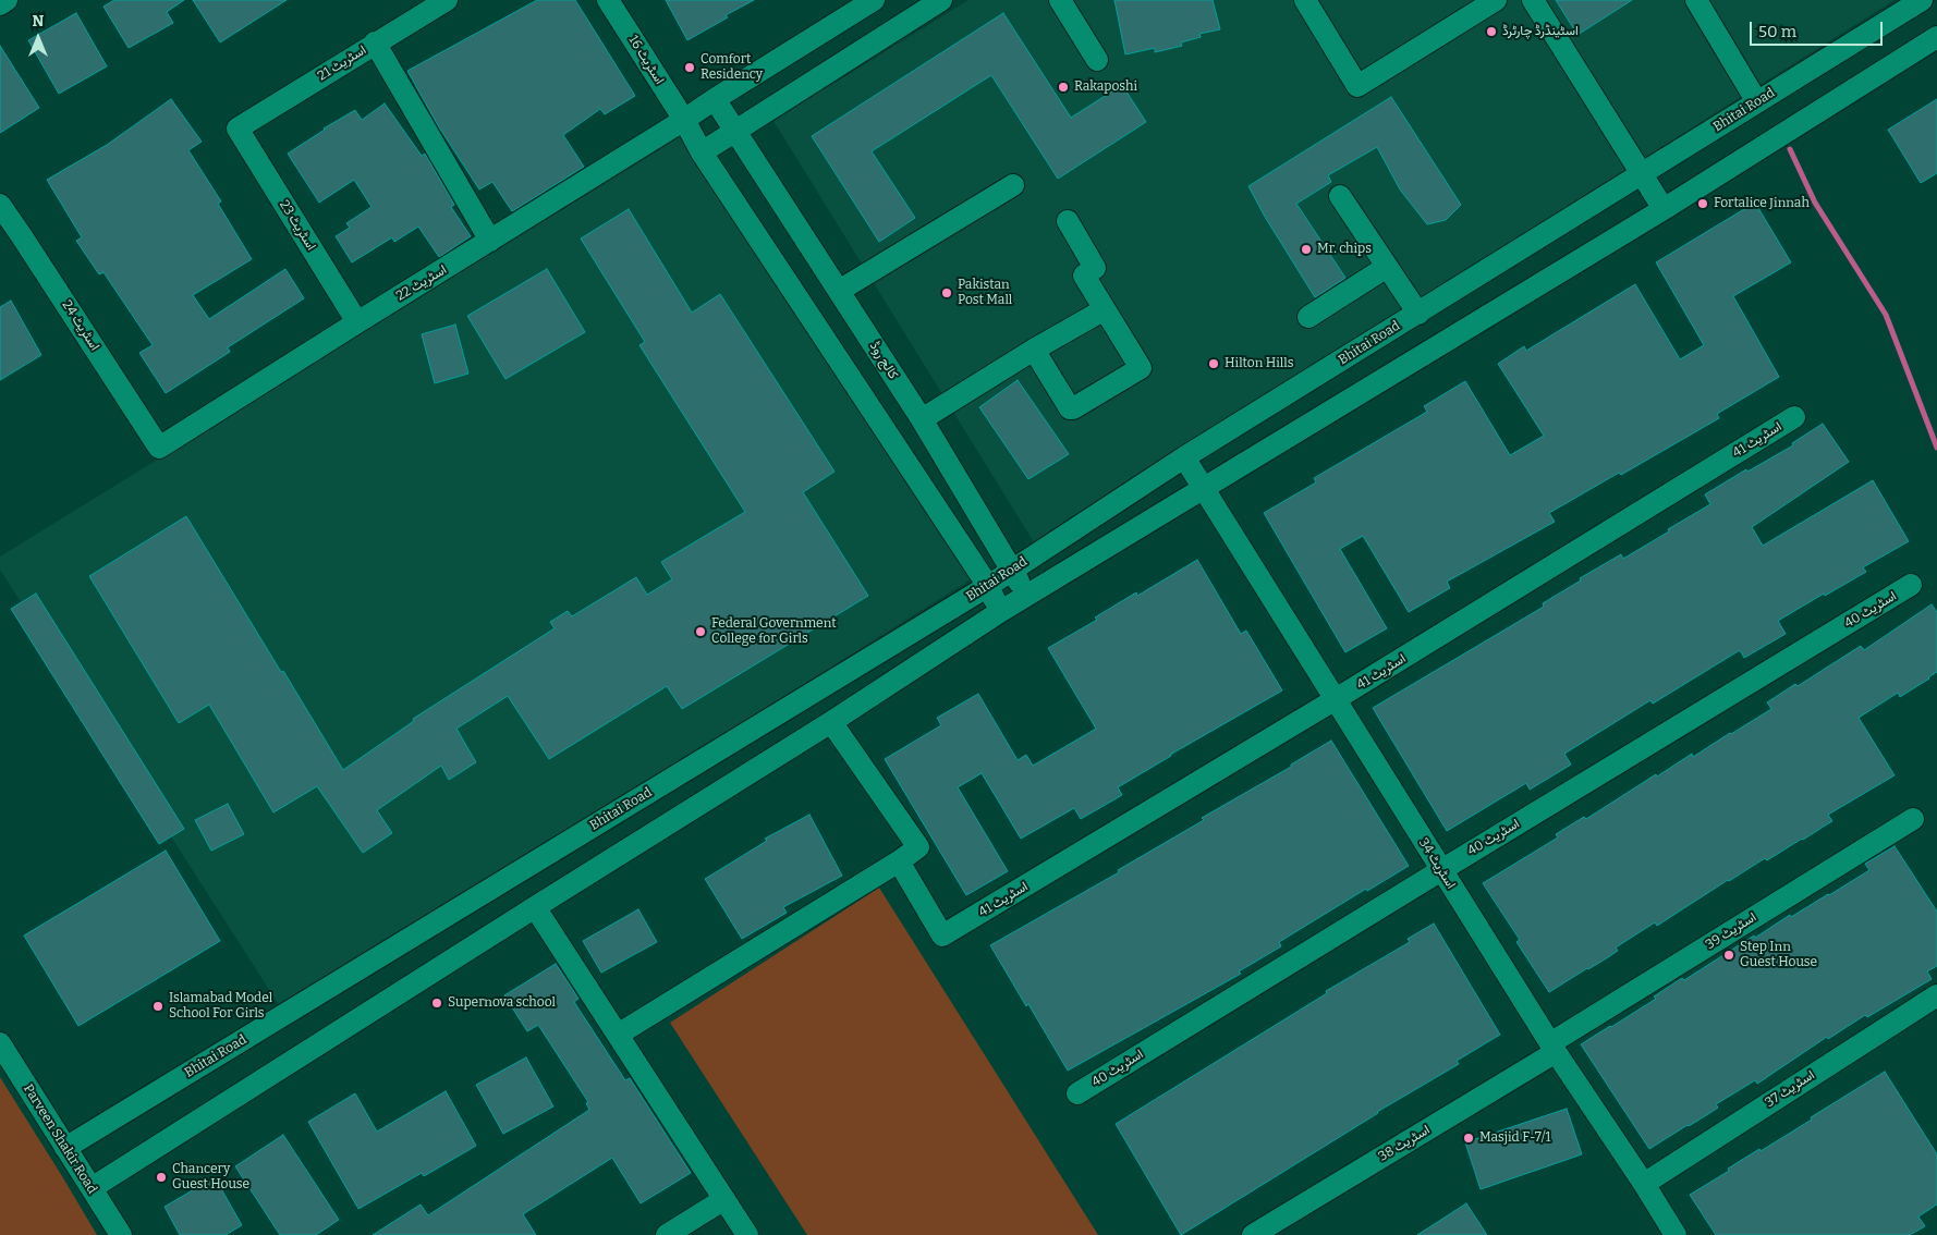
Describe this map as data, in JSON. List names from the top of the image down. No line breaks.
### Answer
{"streets":{"street":["اسٹریٹ 16","اسٹریٹ 21","Bhitai Road","اسٹریٹ 23","اسٹریٹ 22","اسٹریٹ 24","کالج روڈ","اسٹریٹ 41","اسٹریٹ 40","اسٹریٹ 34","اسٹریٹ 39","اسٹریٹ 37","Parveen Shakir Road","اسٹریٹ 38"]},"crossings":[["اسٹریٹ 16","اسٹریٹ 22"],["اسٹریٹ 21","اسٹریٹ 23"],["Bhitai Road","کالج روڈ"],["Bhitai Road","اسٹریٹ 34"],["Bhitai Road","Parveen Shakir Road"],["اسٹریٹ 23","اسٹریٹ 22"],["اسٹریٹ 22","اسٹریٹ 24"],["اسٹریٹ 41","اسٹریٹ 34"],["اسٹریٹ 40","اسٹریٹ 34"],["اسٹریٹ 34","اسٹریٹ 39"],["اسٹریٹ 34","اسٹریٹ 37"],["اسٹریٹ 34","اسٹریٹ 38"],["اسٹریٹ 39","اسٹریٹ 38"]],"places":["اسٹینڈرڈ چارٹرڈ","Comfort Residency","Rakaposhi","Fortalice Jinnah","Mr. chips","Pakistan Post Mall","Hilton Hills","Federal Government College for Girls","Step Inn Guest House","Supernova school","Islamabad Model School For Girls","Masjid F-7/1","Chancery Guest House"],"scale_bar":"50 m","north":"top"}
